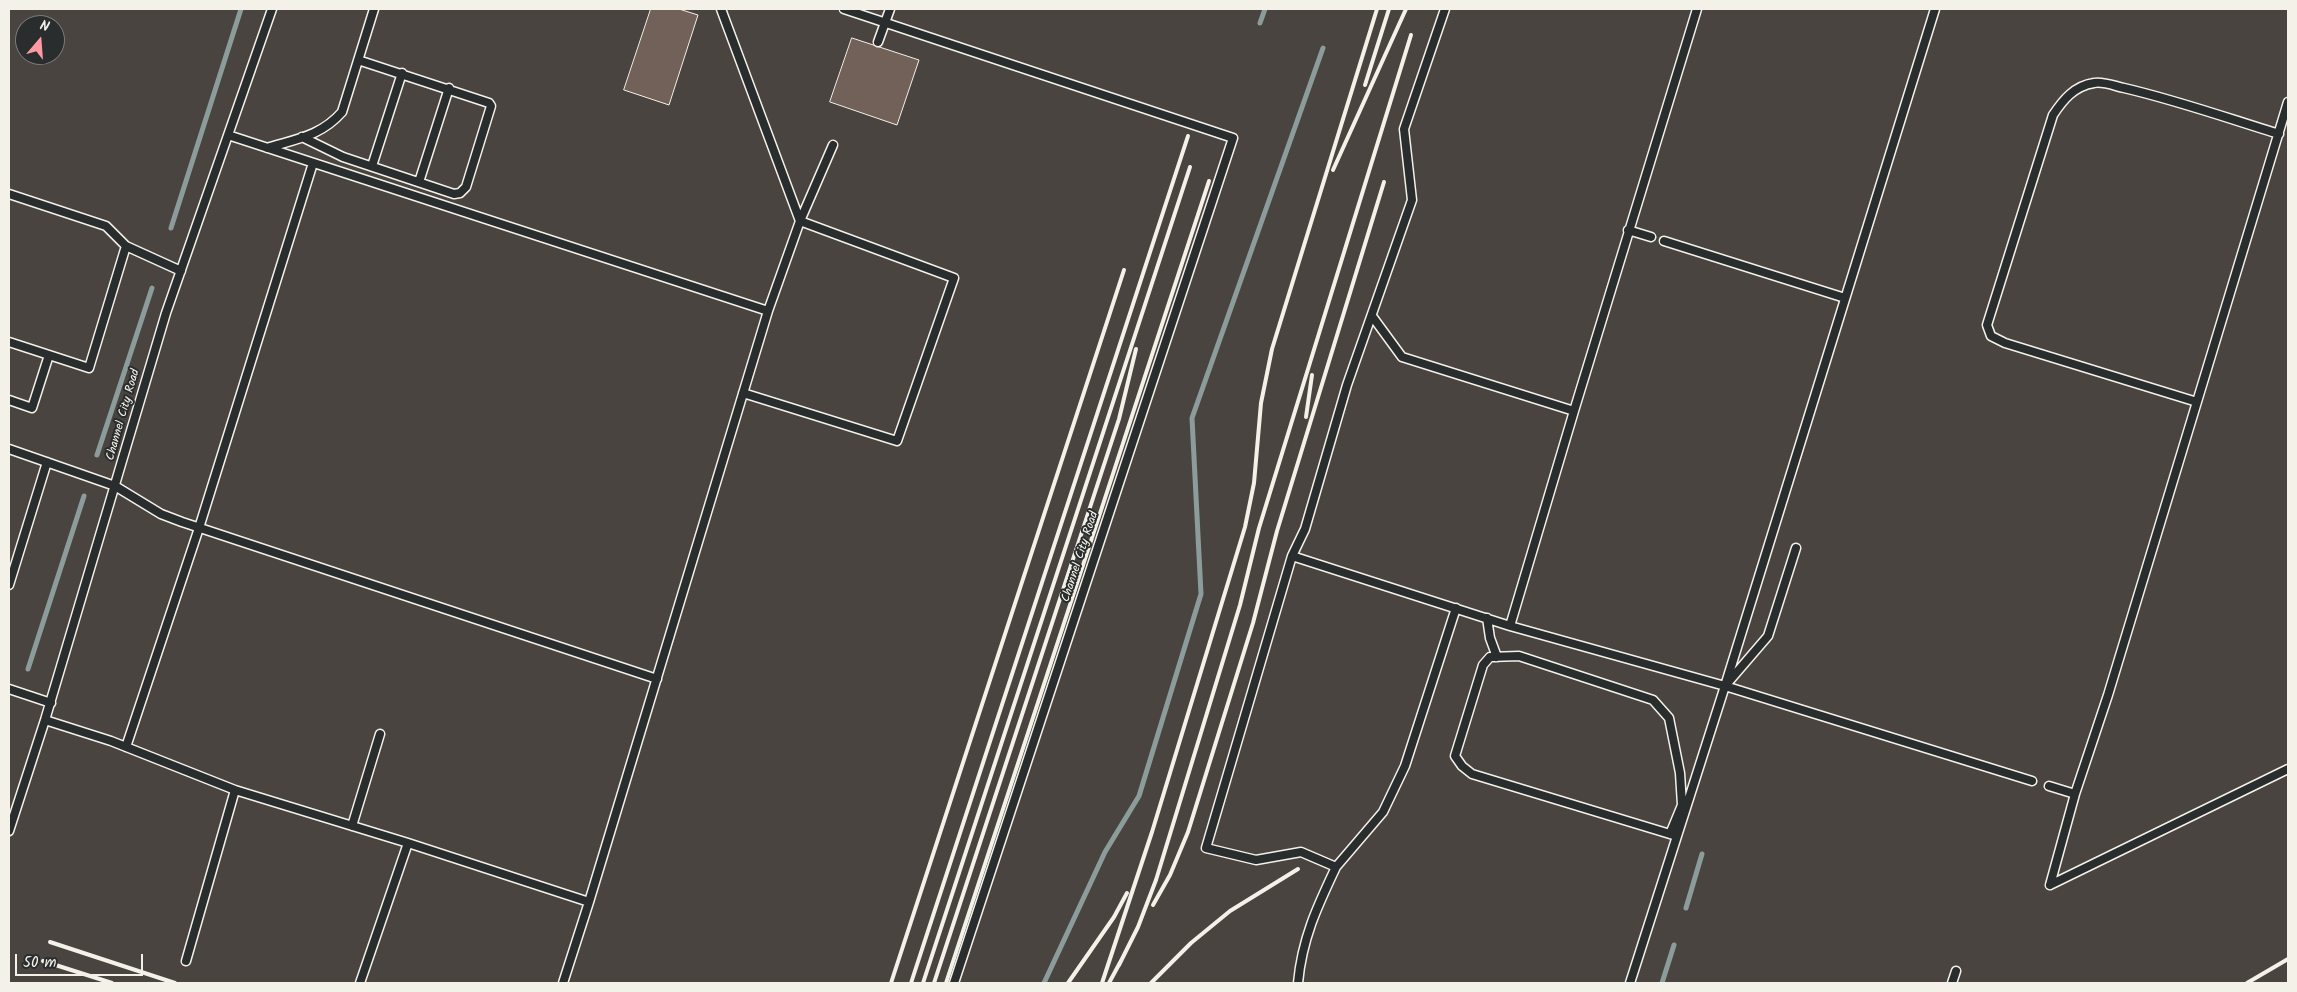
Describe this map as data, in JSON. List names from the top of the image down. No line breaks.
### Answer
{"streets":{"lane":["Channel City Road"]},"scale_bar":"50 m","north":"top"}
